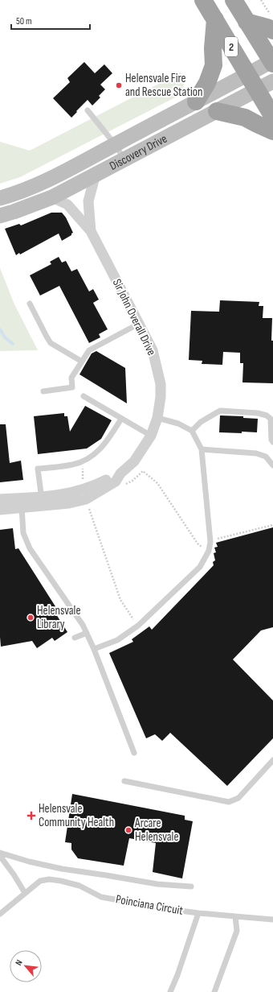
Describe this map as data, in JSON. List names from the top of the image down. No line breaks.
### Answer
{"streets":{"highway":["2"],"main road":["Discovery Drive"],"street":["Sir John Overall Drive"],"lane":["Poinciana Circuit"]},"crossings":[["2","Discovery Drive"],["Discovery Drive","Sir John Overall Drive"]],"places":{"other":["Helensvale Fire and Rescue Station","Helensvale Library","Arcare Helensvale"],"health":["Helensvale Community Health"]},"scale_bar":"50 m","north":"top left"}
